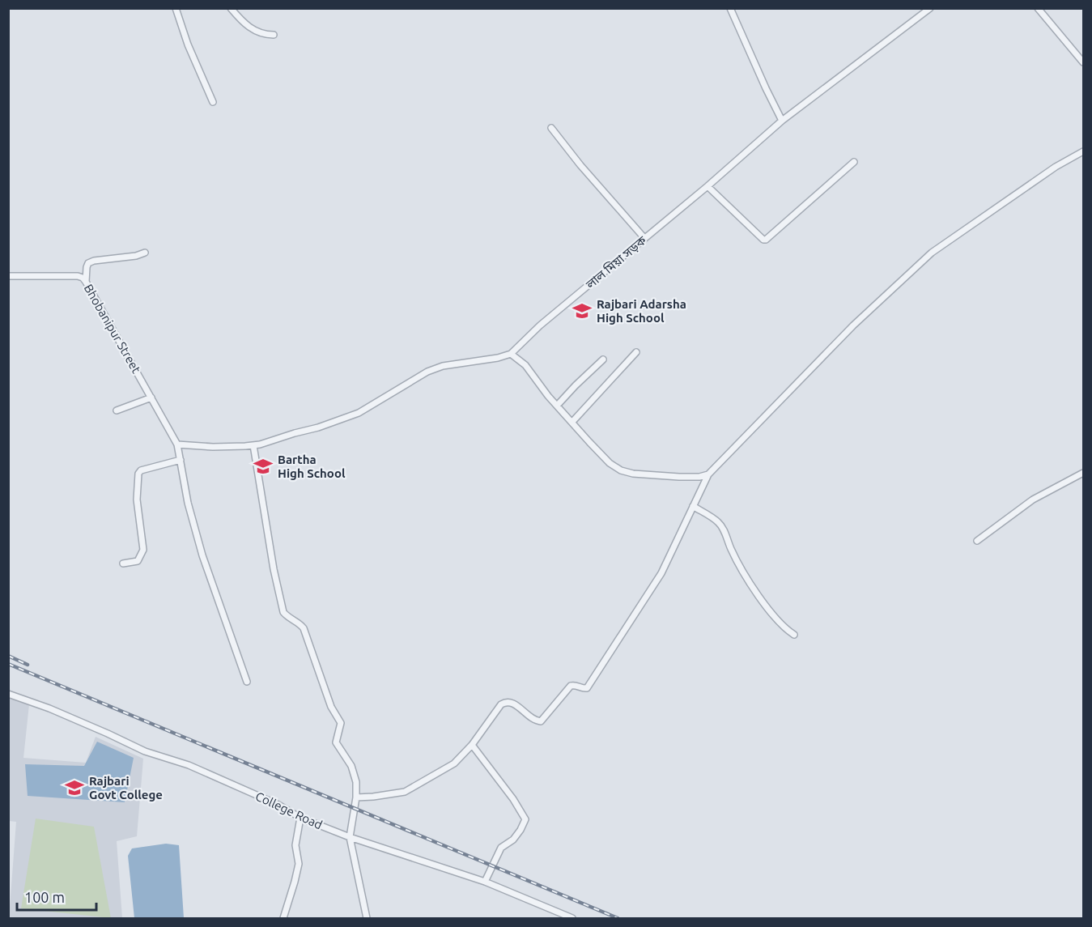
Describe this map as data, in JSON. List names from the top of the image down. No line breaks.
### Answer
{"streets":{"street":["লাল মিয়া সড়ক","Bhobanipur Street","College Road"]},"places":{"school or university":["Rajbari Adarsha High School","Bartha High School","Rajbari Govt College"]},"scale_bar":"100 m"}
